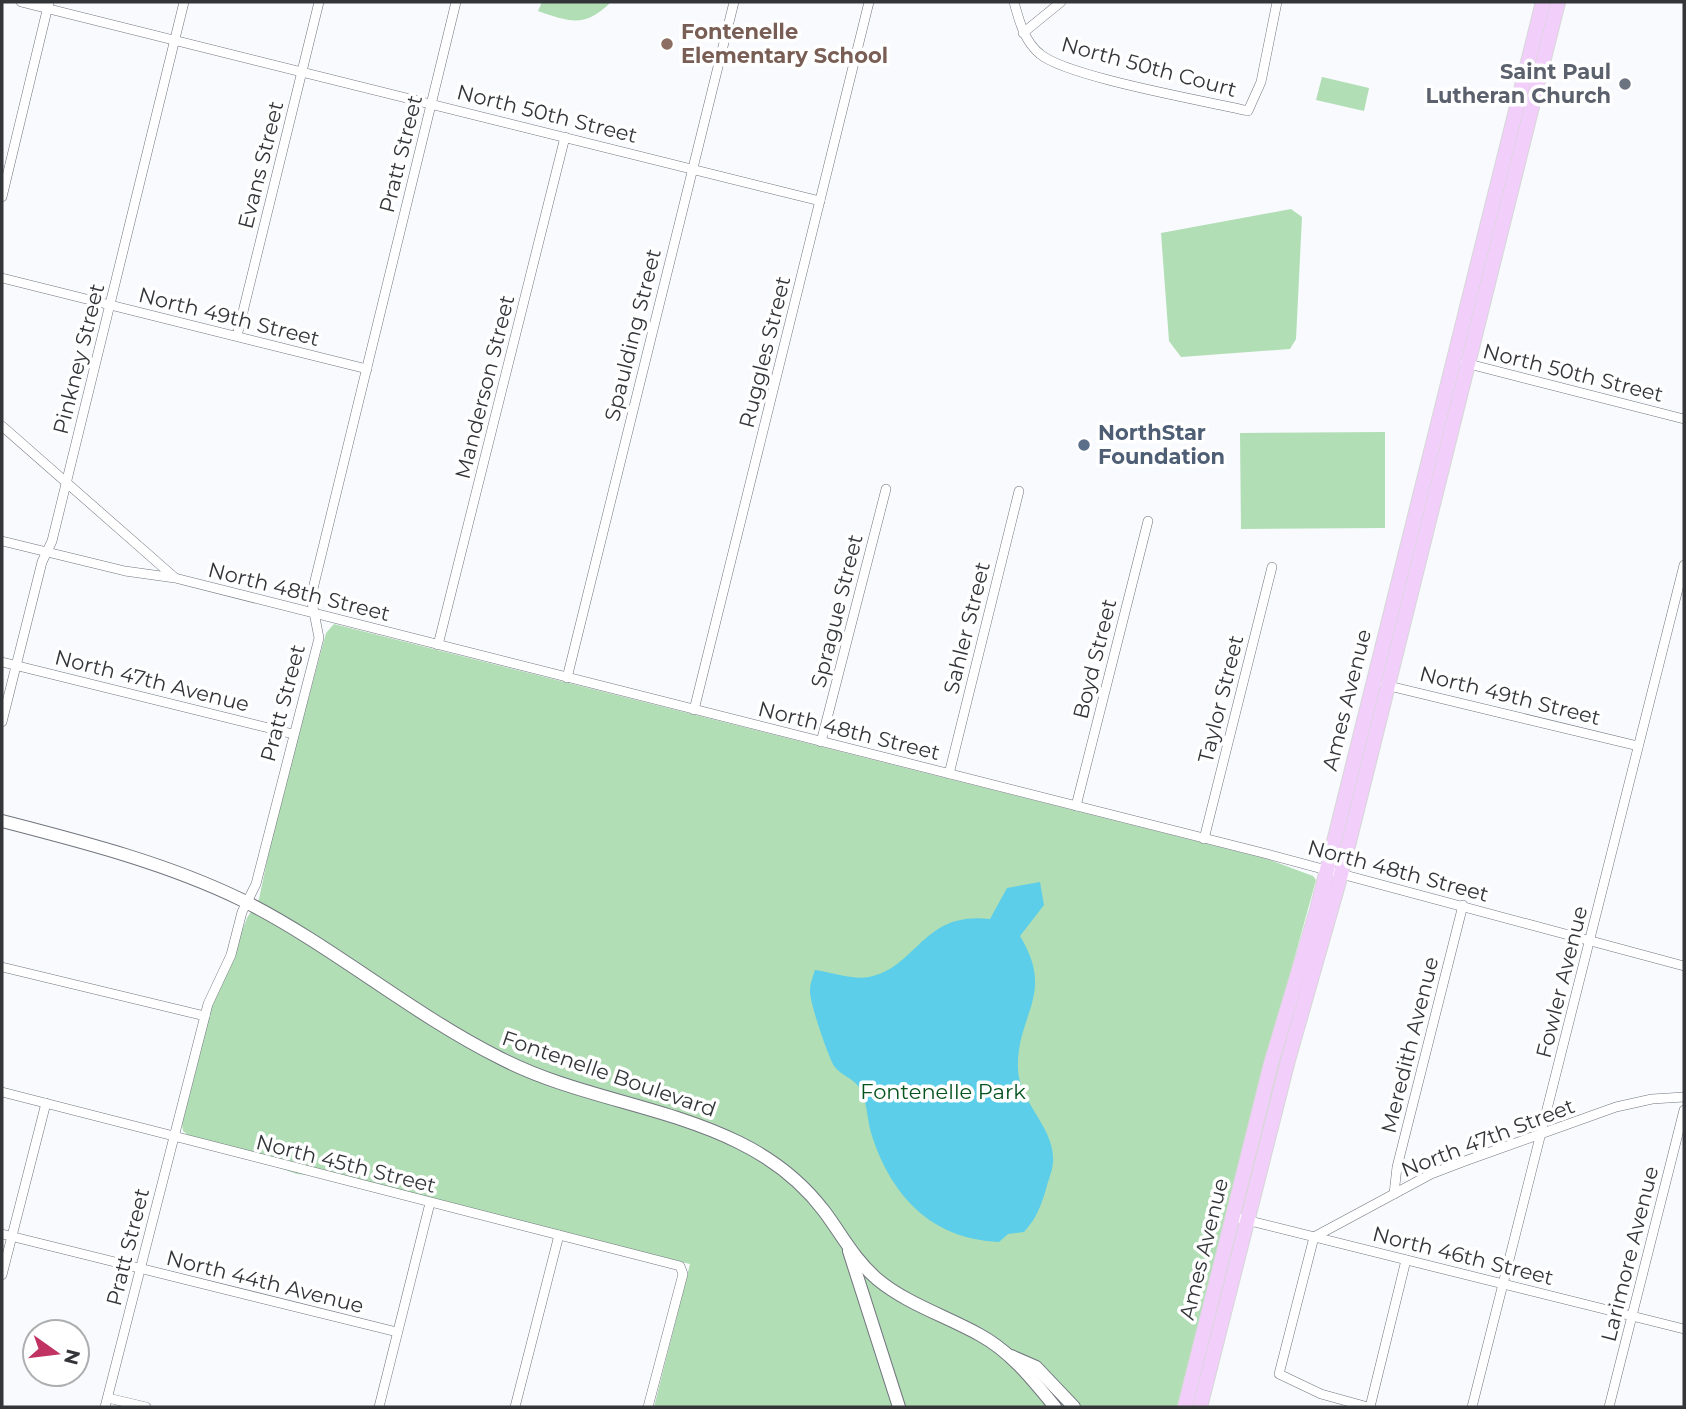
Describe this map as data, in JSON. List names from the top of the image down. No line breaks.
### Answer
{"streets":{"main road":["Ames Avenue","Fontenelle Boulevard"],"street":["North 50th Court","North 50th Street","Pratt Street","Evans Street","North 49th Street","Spaulding Street","Ruggles Street","Pinkney Street","Manderson Street","North 48th Street","Sprague Street","Sahler Street","Boyd Street","North 47th Avenue","Taylor Street","Fowler Avenue","Meredith Avenue","North 47th Street","North 45th Street","Larimore Avenue","North 46th Street","North 44th Avenue"]},"crossings":[["North 50th Street","Pratt Street"],["North 50th Street","Evans Street"],["North 50th Street","Spaulding Street"],["North 50th Street","Ruggles Street"],["North 50th Street","Pinkney Street"],["North 50th Street","Manderson Street"],["North 50th Street","Ames Avenue"],["Pratt Street","North 49th Street"],["Pratt Street","North 48th Street"],["Pratt Street","North 47th Avenue"],["Pratt Street","Fontenelle Boulevard"],["Pratt Street","North 45th Street"],["Pratt Street","North 44th Avenue"],["Evans Street","North 49th Street"],["North 49th Street","Pinkney Street"],["North 49th Street","Ames Avenue"],["North 49th Street","Fowler Avenue"],["Spaulding Street","North 48th Street"],["Ruggles Street","North 48th Street"],["Pinkney Street","North 48th Street"],["Pinkney Street","North 47th Avenue"],["Manderson Street","North 48th Street"],["North 48th Street","Sprague Street"],["North 48th Street","Sahler Street"],["North 48th Street","Boyd Street"],["North 48th Street","Taylor Street"],["North 48th Street","Ames Avenue"],["North 48th Street","Fowler Avenue"],["North 48th Street","Meredith Avenue"],["Ames Avenue","North 46th Street"],["Fowler Avenue","North 47th Street"],["Fowler Avenue","North 46th Street"],["Meredith Avenue","North 47th Street"],["North 47th Street","North 46th Street"],["Larimore Avenue","North 46th Street"]],"parks":["Fontenelle Park"],"places":["Fontenelle Elementary School","Saint Paul Lutheran Church","NorthStar Foundation"],"north":"right"}
